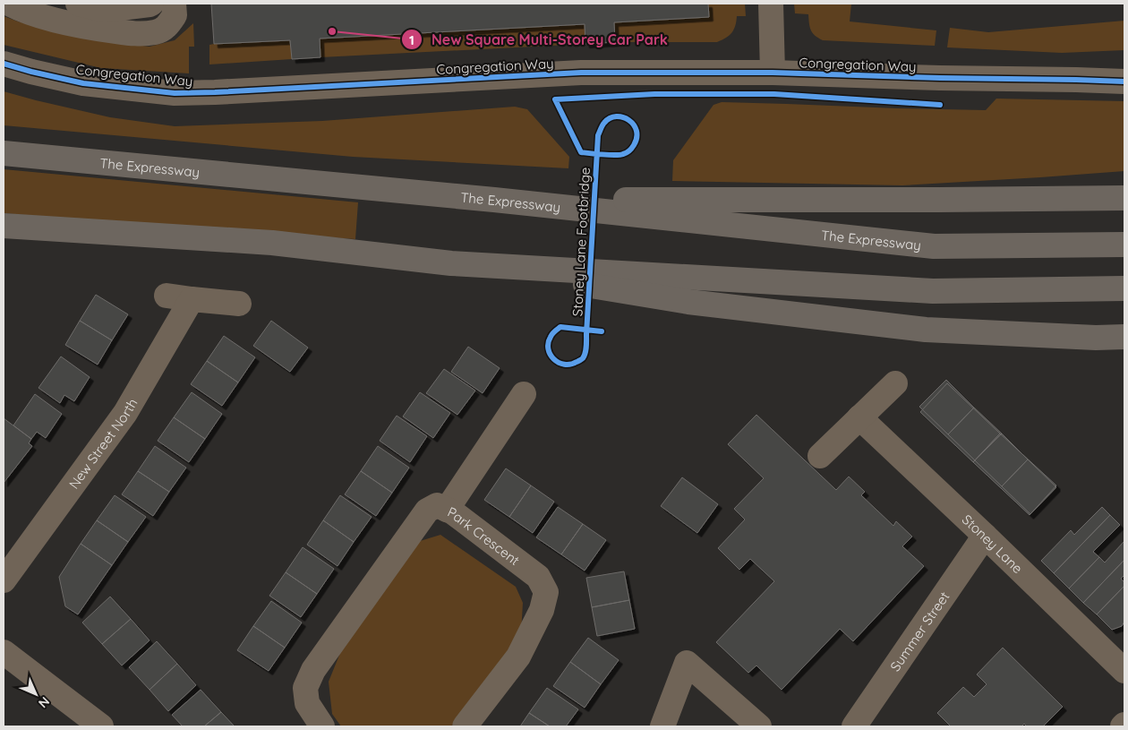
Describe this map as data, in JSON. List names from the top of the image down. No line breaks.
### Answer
{"streets":{"highway":["The Expressway"],"street":["Congregation Way","New Street North","Park Crescent","Stoney Lane","Summer Street"],"cycle path":["Stoney Lane Footbridge"]},"crossings":[["Stoney Lane","Summer Street"]],"places":["New Square Multi-Storey Car Park"],"north":"bottom right"}
